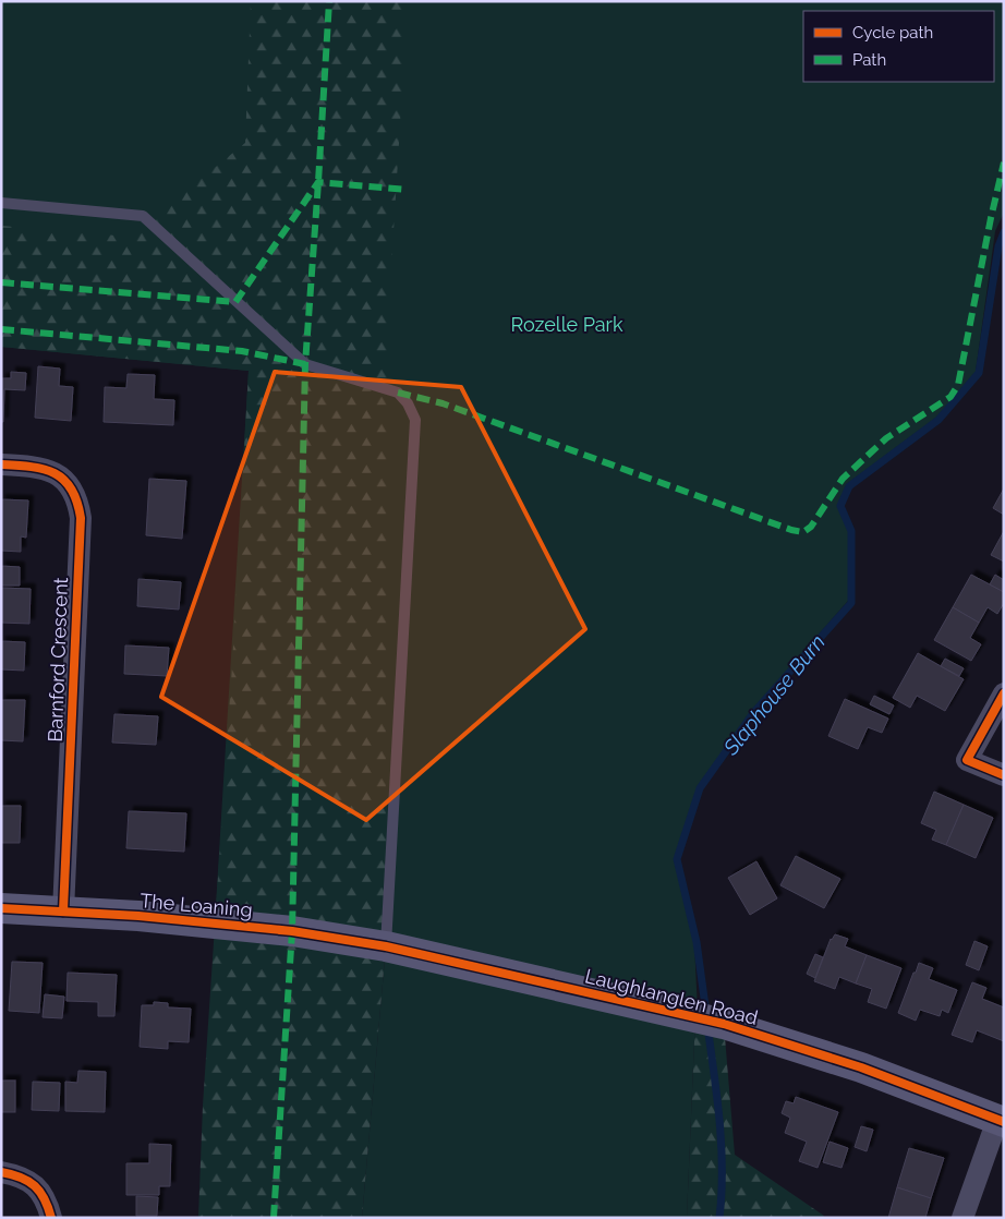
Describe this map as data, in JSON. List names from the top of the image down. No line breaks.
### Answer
{"streets":{"street":["Barnford Crescent","The Loaning","Laughlanglen Road"]},"crossings":[["Barnford Crescent","The Loaning"],["The Loaning","Laughlanglen Road"]],"water":["Slaphouse Burn"],"parks":["Rozelle Park"],"legend":["Cycle path","Path"]}
